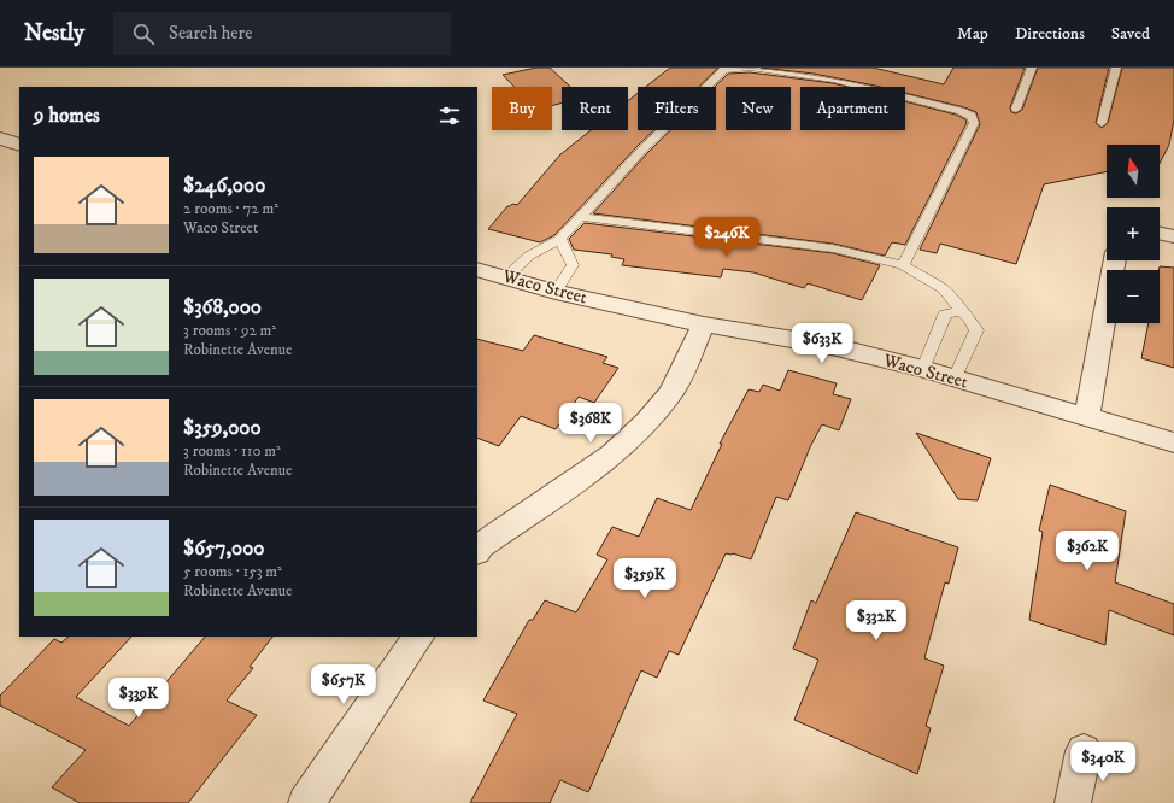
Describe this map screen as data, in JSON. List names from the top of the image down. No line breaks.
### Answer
{"streets":{"street":["Waco Street"]},"north":"top","page":{"header":"Nestly","search":"Search here","nav":["Map","Directions","Saved"],"chip":["Buy","Rent","Filters","New","Apartment"],"heading":"9 homes","map_buttons":["+","−"],"list":[{"name":"$246,000","note":"2 rooms · 72 m² · Waco Street"},{"name":"$368,000","note":"3 rooms · 92 m² · Robinette Avenue"},{"name":"$359,000","note":"3 rooms · 110 m² · Robinette Avenue"},{"name":"$657,000","note":"5 rooms · 153 m² · Robinette Avenue"}],"price":["$246K","$633K","$368K","$362K","$359K","$332K","$657K","$339K","$340K"]}}
